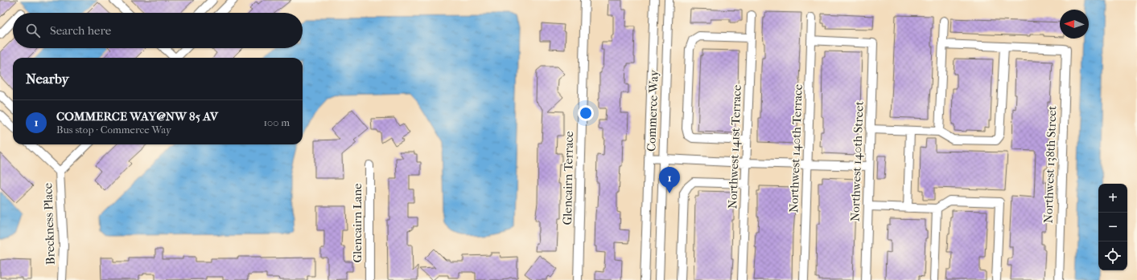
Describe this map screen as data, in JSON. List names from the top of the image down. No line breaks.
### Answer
{"streets":{"street":["Commerce Way","Northwest 141st Terrace","Northwest 140th Terrace","Northwest 140th Street","Northwest 138th Street","Glencairn Terrace","Glencairn Lane","Breckness Place"]},"crossings":[["Northwest 140th Terrace","Northwest 140th Street"]],"north":"left","page":{"search":"Search here","heading":"Nearby","list":[{"mark":"1","name":"COMMERCE WAY@NW 85 AV","note":"Bus stop · Commerce Way","value":"100 m"}],"pins":"1","map_buttons":["+","−"]}}
